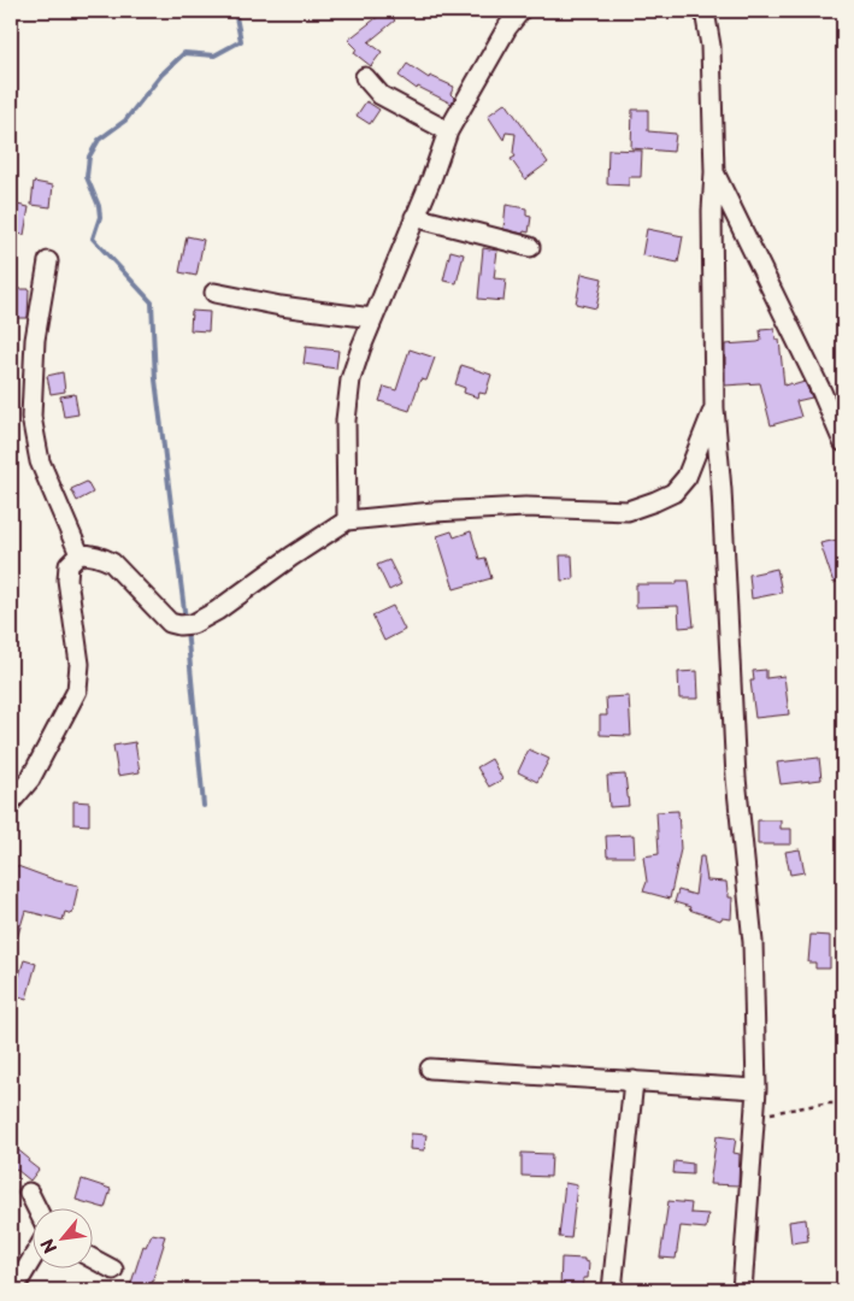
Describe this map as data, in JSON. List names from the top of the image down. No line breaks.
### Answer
{"north":"bottom left"}
